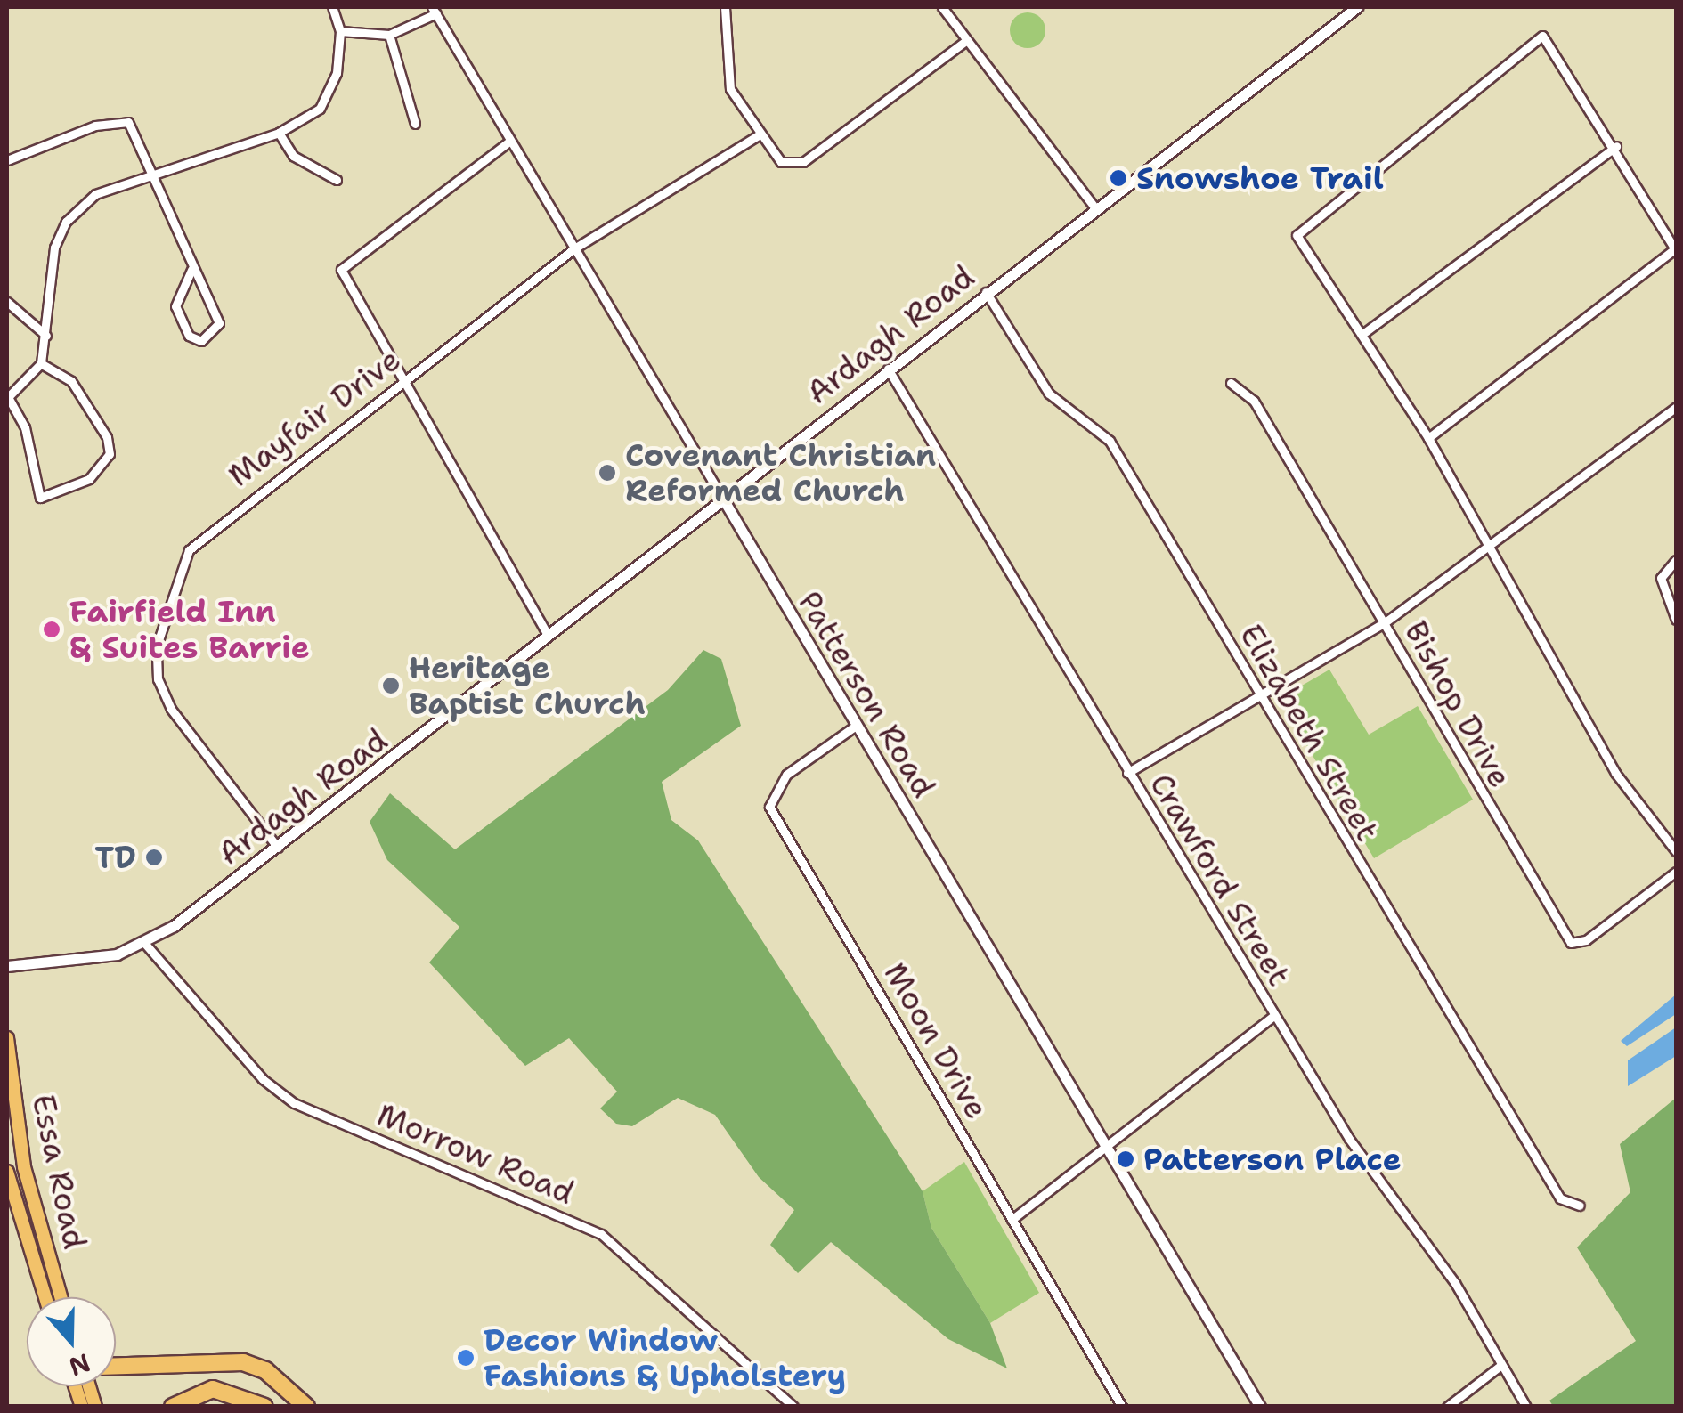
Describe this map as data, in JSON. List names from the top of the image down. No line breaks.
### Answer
{"streets":{"main road":["Essa Road"],"street":["Ardagh Road","Mayfair Drive","Patterson Road","Bishop Drive","Elizabeth Street","Crawford Street","Moon Drive","Morrow Road"]},"crossings":[["Ardagh Road","Mayfair Drive"],["Ardagh Road","Patterson Road"],["Ardagh Road","Elizabeth Street"],["Ardagh Road","Crawford Street"],["Ardagh Road","Morrow Road"],["Mayfair Drive","Patterson Road"],["Patterson Road","Moon Drive"]],"places":["Snowshoe Trail","Covenant Christian Reformed Church","Fairfield Inn & Suites Barrie","Heritage Baptist Church","TD","Patterson Place","Decor Window Fashions & Upholstery"],"north":"bottom"}
